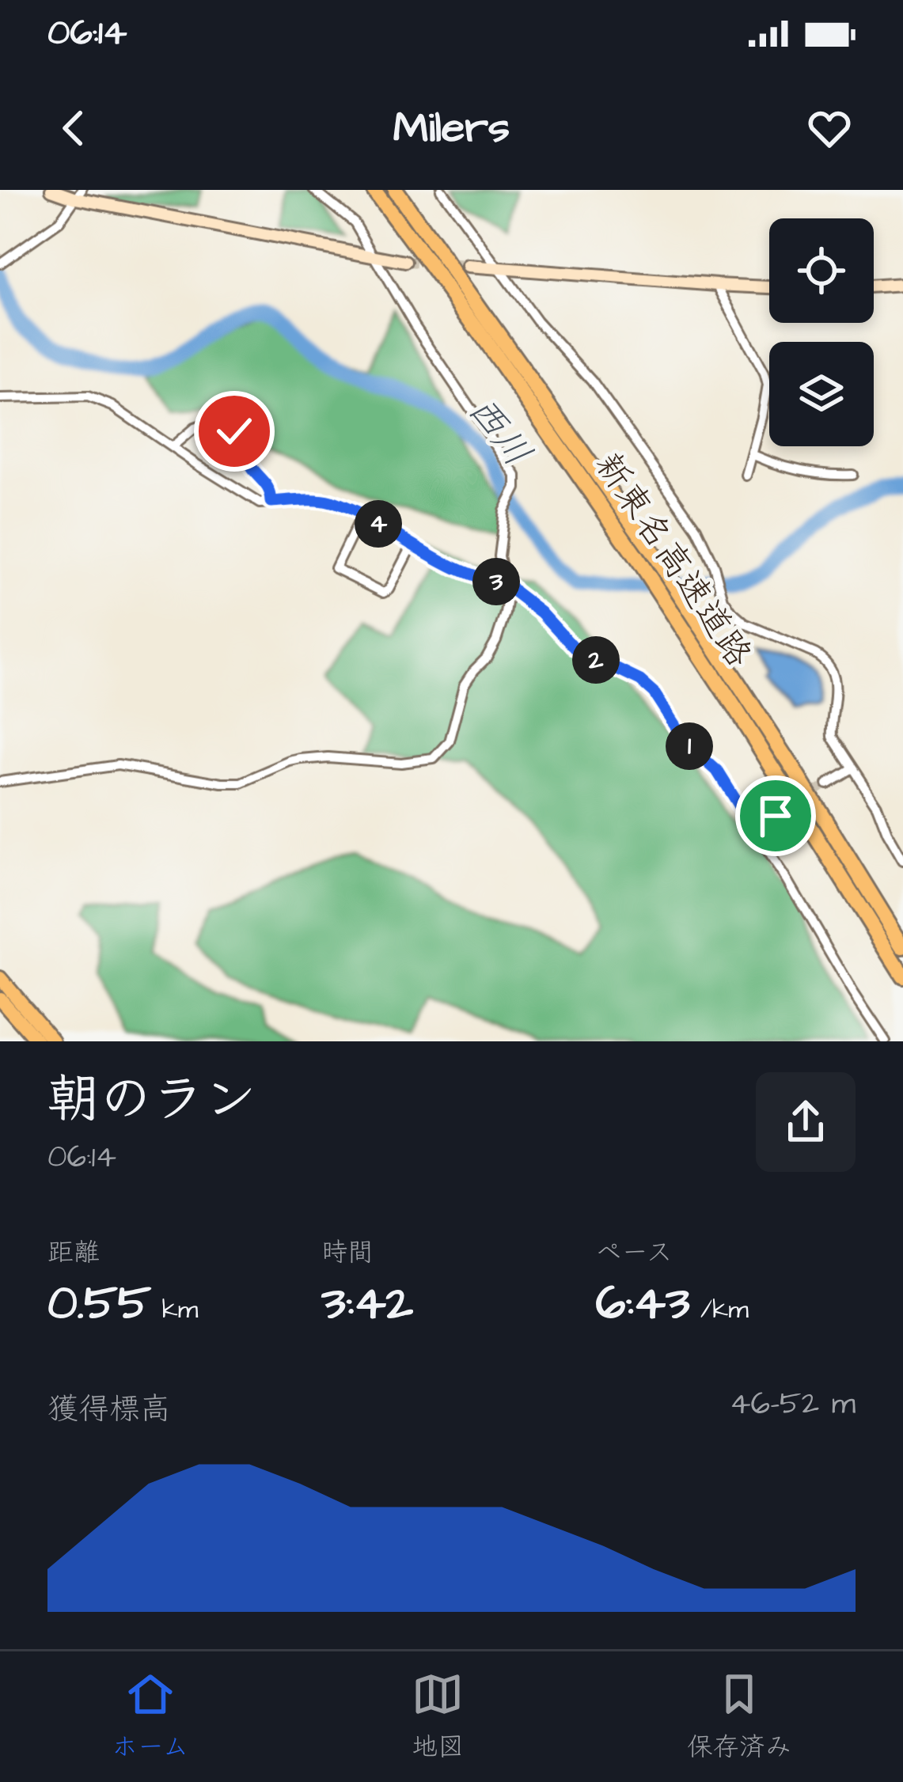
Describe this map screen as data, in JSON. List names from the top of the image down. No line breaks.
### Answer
{"streets":{"highway":["新東名高速道路"]},"water":["西川"],"page":{"status":"06:14","header":"Milers","pins":["4","3","2","1"],"heading":["朝のラン","06:14"],"stats":[["距離","0.55 km"],["時間","3:42"],["ペース","6:43 /km"]],"chart":["獲得標高","46–52 m"],"tabs":["ホーム","地図","保存済み"]}}
